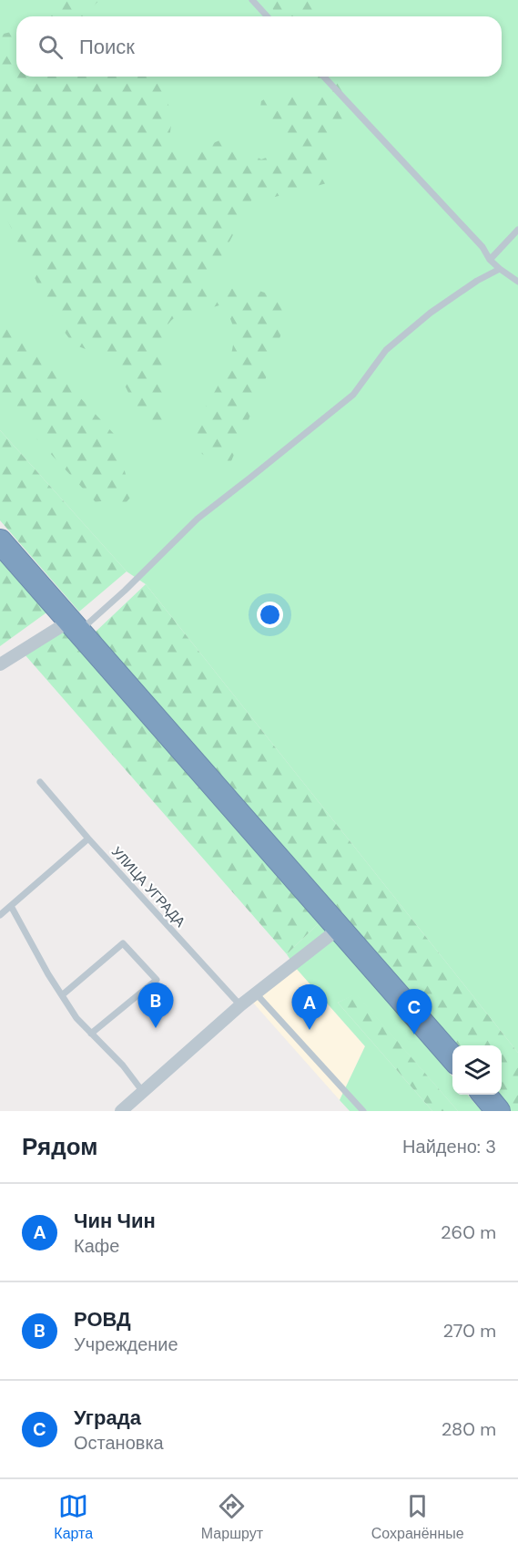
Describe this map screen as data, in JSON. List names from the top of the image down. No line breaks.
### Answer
{"streets":{"lane":["УЛИЦА УГРАДА"]},"page":{"search":"Поиск","pins":["B","A","C"],"heading":["Рядом","Найдено: 3"],"list":[{"mark":"A","name":"Чин Чин","note":"Кафе","value":"260 m"},{"mark":"B","name":"РОВД","note":"Учреждение","value":"270 m"},{"mark":"C","name":"Уграда","note":"Остановка","value":"280 m"}],"nav":["Карта","Маршрут","Сохранённые"]}}
